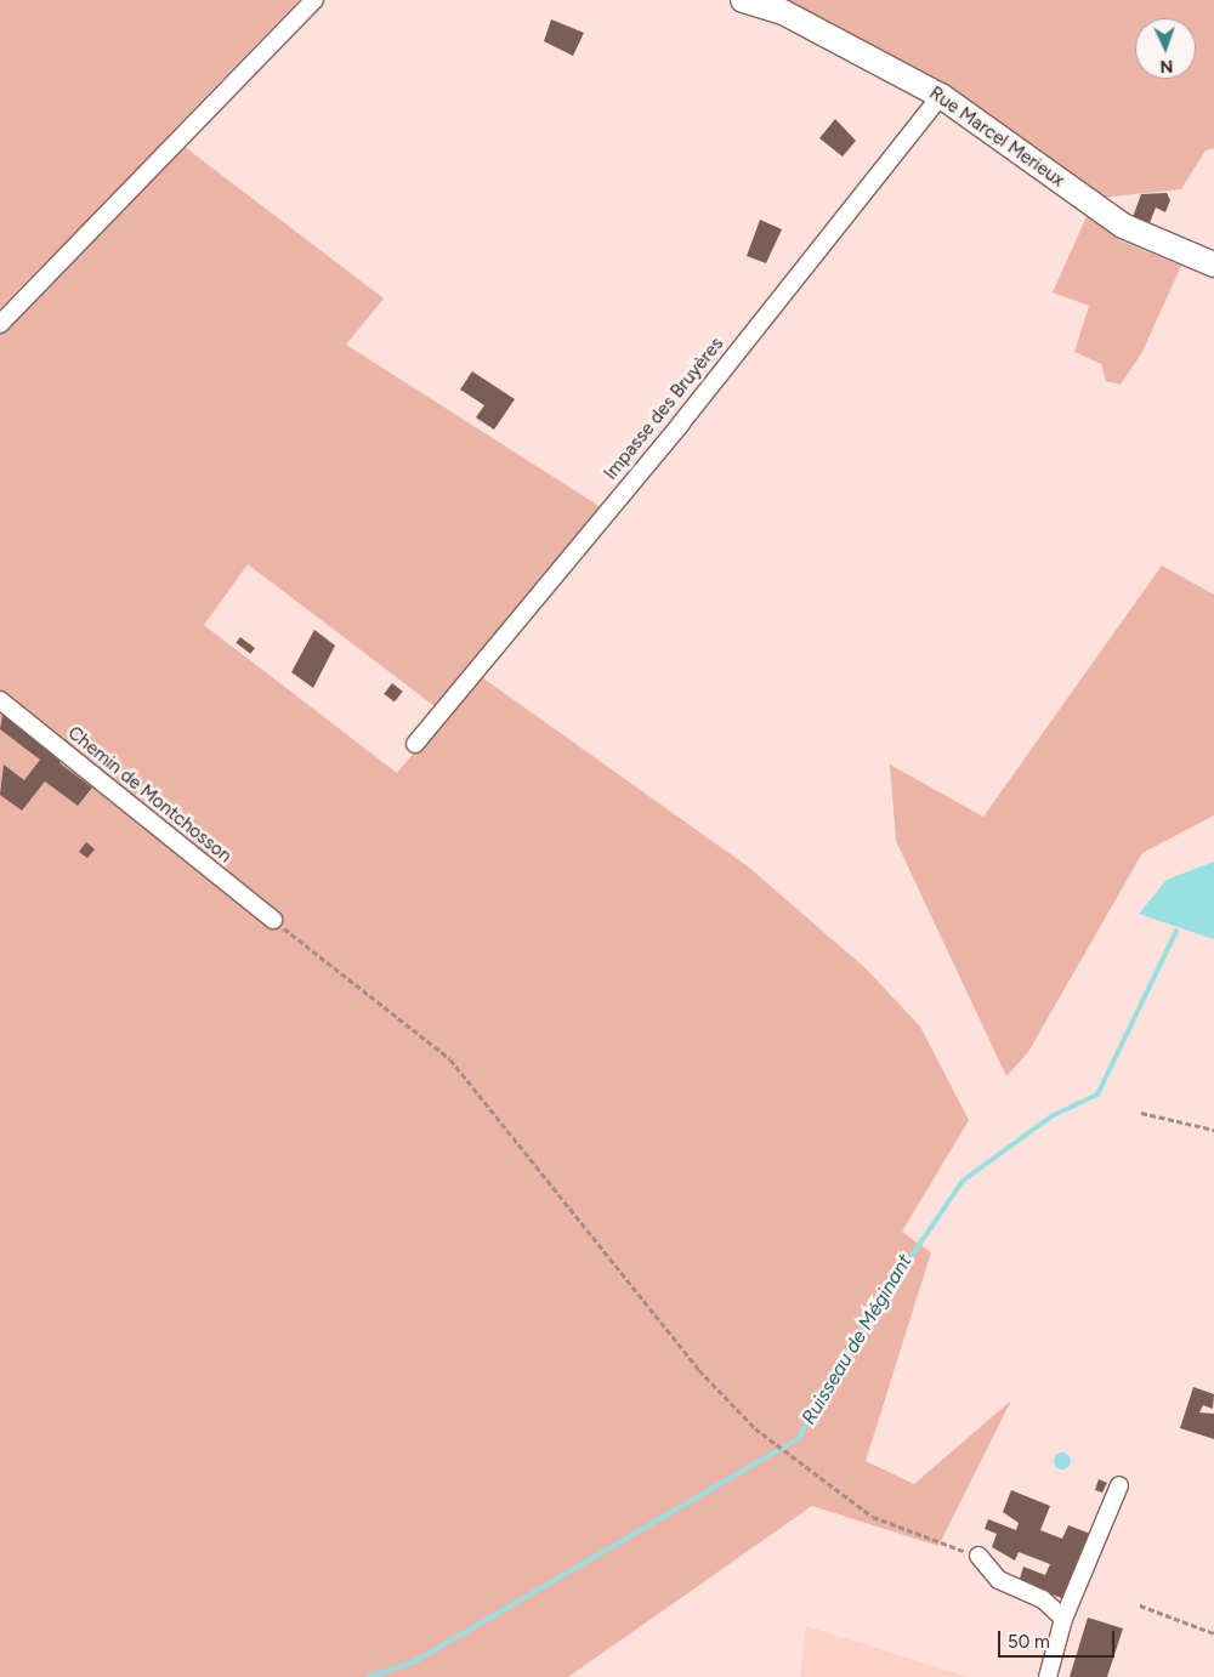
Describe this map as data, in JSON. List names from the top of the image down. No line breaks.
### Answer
{"streets":{"main road":["Rue Marcel Merieux"],"street":["Impasse des Bruyères","Chemin de Montchosson"]},"crossings":[["Rue Marcel Merieux","Impasse des Bruyères"]],"water":["Ruisseau de Méginant"],"scale_bar":"50 m","north":"bottom"}
